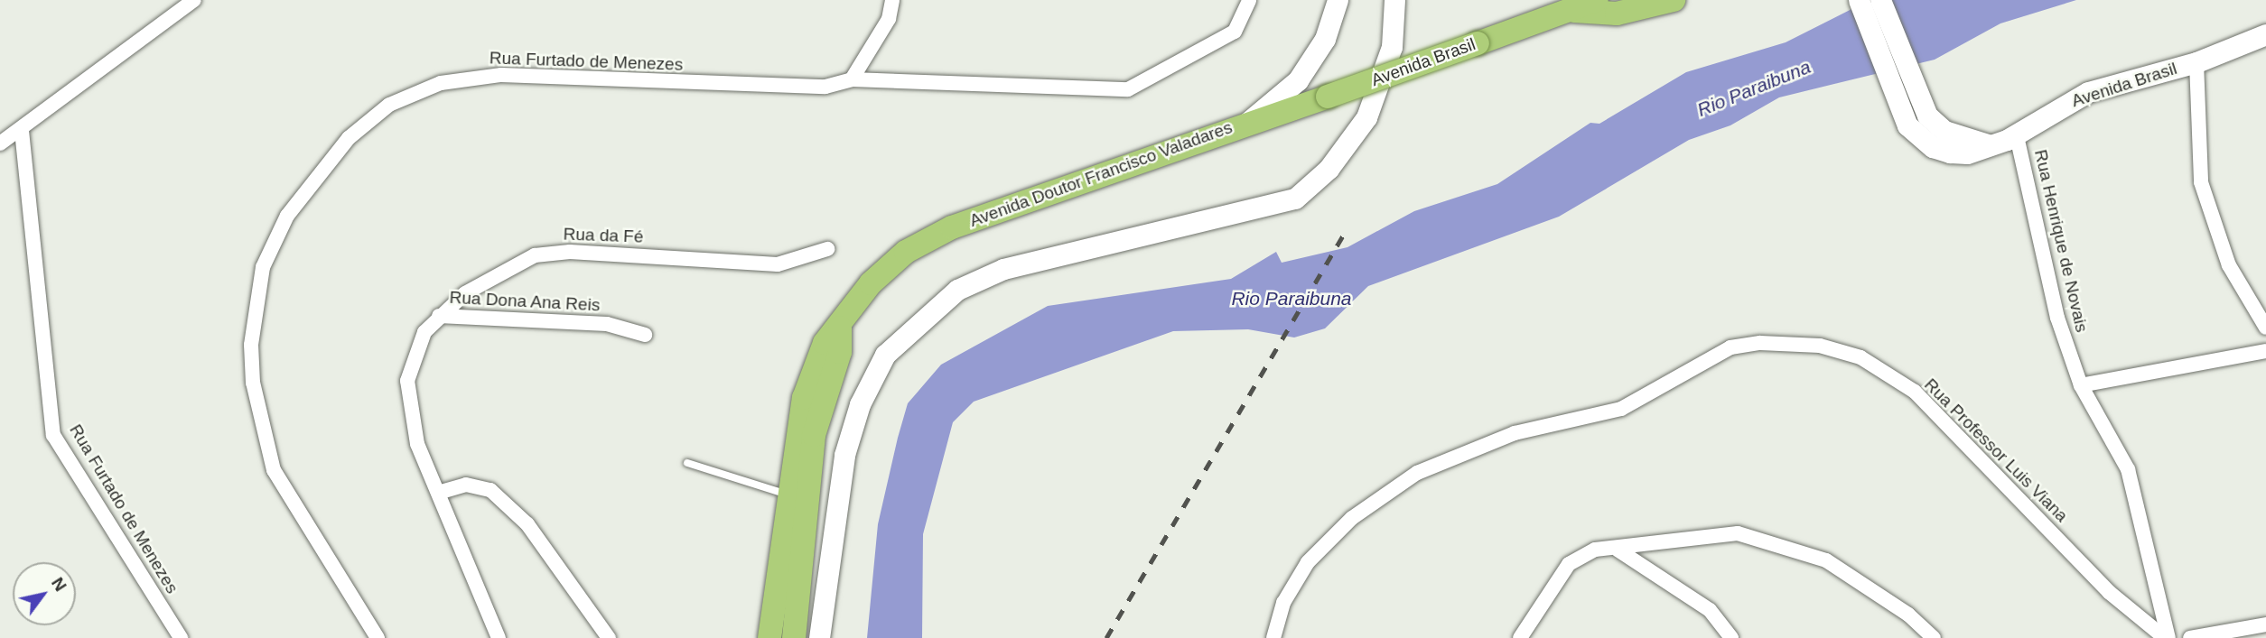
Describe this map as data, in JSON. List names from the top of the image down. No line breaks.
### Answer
{"streets":{"highway":["Avenida Brasil","Avenida Doutor Francisco Valadares"],"street":["Rua Furtado de Menezes","Rua da Fé","Rua Henrique de Novais","Rua Dona Ana Reis","Rua Professor Luis Viana"]},"crossings":[["Avenida Brasil","Avenida Doutor Francisco Valadares"],["Avenida Brasil","Rua Henrique de Novais"],["Rua da Fé","Rua Dona Ana Reis"],["Rua Henrique de Novais","Rua Professor Luis Viana"]],"water":["Rio Paraibuna"],"north":"top right"}
